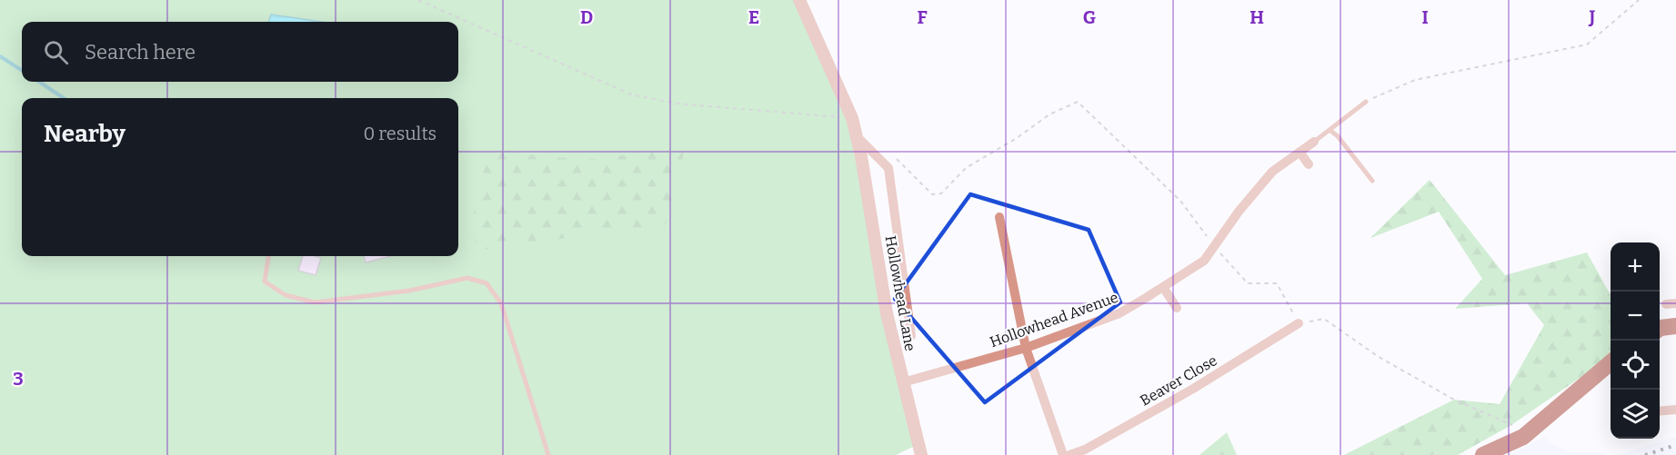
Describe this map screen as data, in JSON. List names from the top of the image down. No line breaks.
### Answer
{"streets":{"street":["Hollowhead Lane","Hollowhead Avenue","Beaver Close"]},"crossings":[["Hollowhead Lane","Hollowhead Avenue"]],"page":{"search":"Search here","heading":["Nearby","0 results"],"map_buttons":["+","−"]},"grid":{"columns":["D","E","F","G","H","I","J"],"rows":["3"]}}
